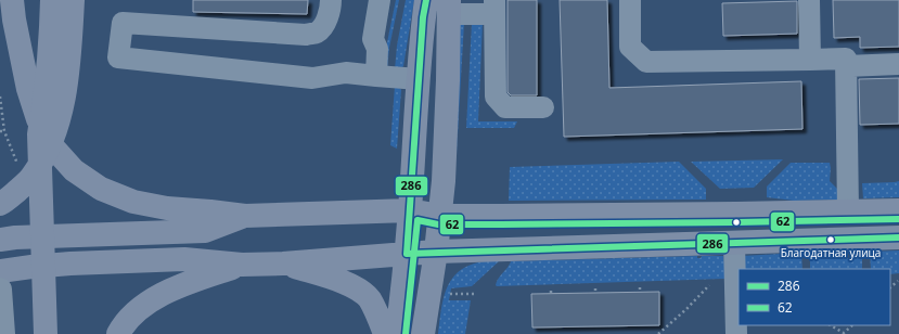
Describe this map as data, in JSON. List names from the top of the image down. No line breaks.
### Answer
{"places":["Благодатная улица"],"lines":["transit line 286","transit line 62"],"legend":["286","62"]}
